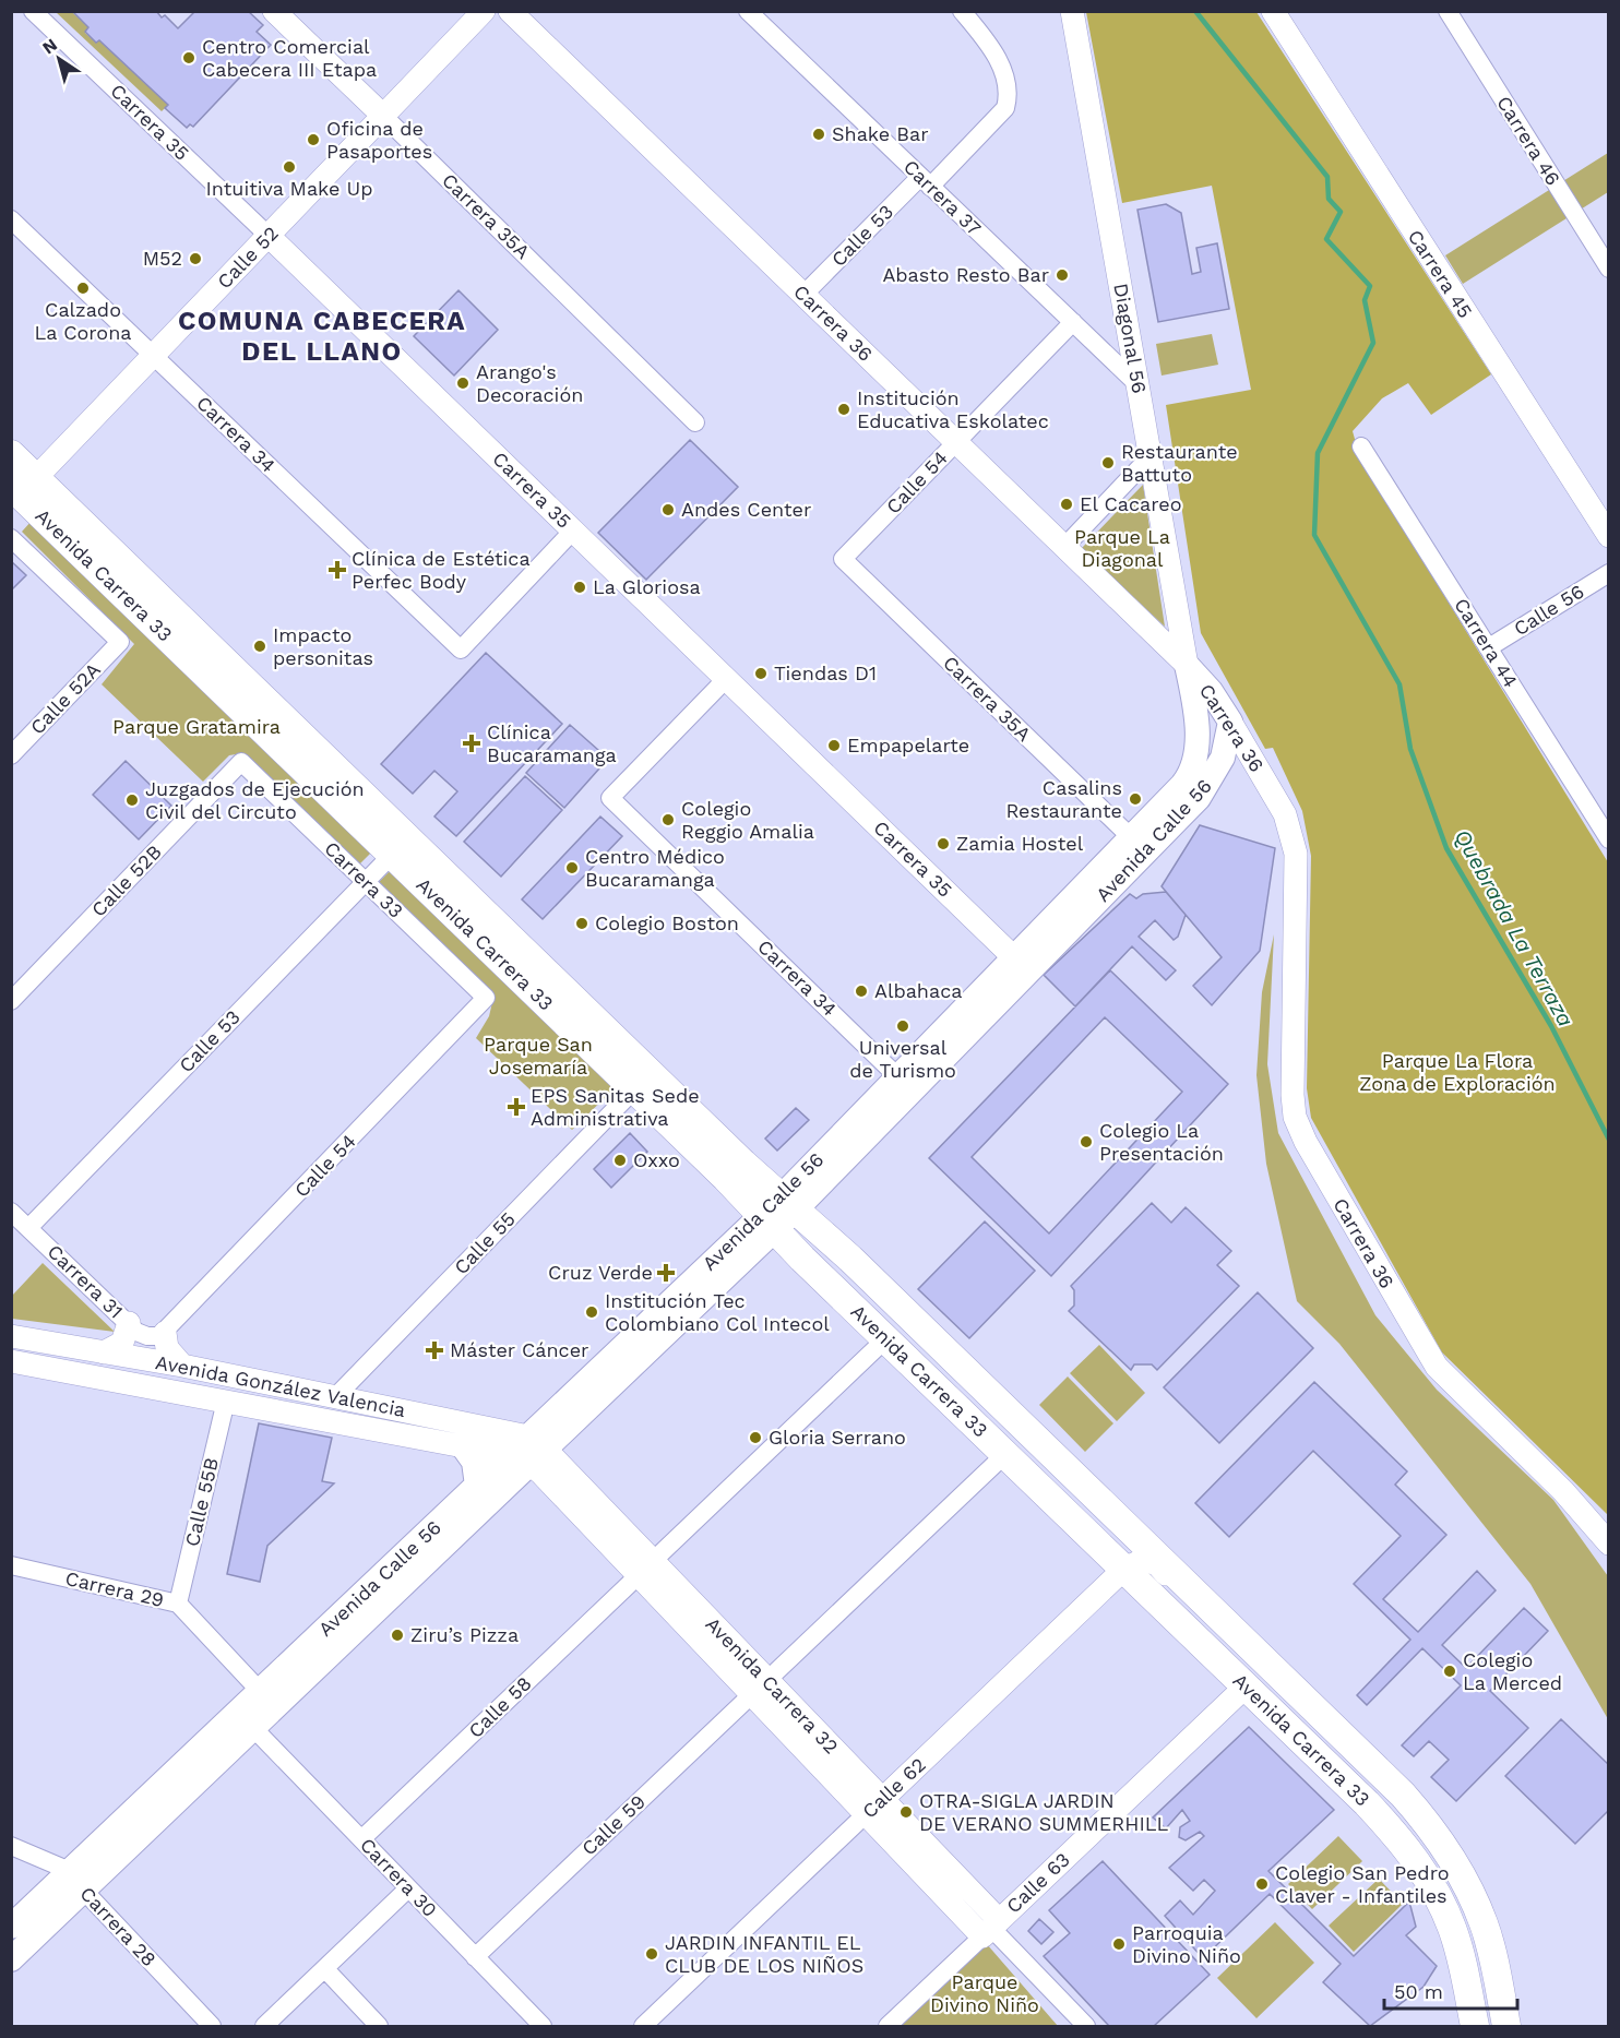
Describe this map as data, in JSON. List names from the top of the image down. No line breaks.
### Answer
{"streets":{"main road":["Carrera 36","Avenida Carrera 33","Avenida Calle 56"],"street":["Carrera 35","Carrera 46","Carrera 37","Carrera 35A","Calle 53","Calle 52","Carrera 45","Diagonal 56","Carrera 34","Calle 54","Calle 56","Carrera 44","Calle 52A","Carrera 33","Calle 52B","Calle 55","Carrera 31","Avenida González Valencia","Calle 55B","Carrera 29","Avenida Carrera 32","Calle 58","Calle 62","Calle 59","Carrera 30","Calle 63","Carrera 28"]},"crossings":[["Carrera 35","Calle 52"],["Carrera 35","Carrera 34"],["Carrera 35","Avenida Calle 56"],["Carrera 37","Calle 53"],["Carrera 37","Diagonal 56"],["Carrera 37","Calle 54"],["Carrera 35A","Calle 52"],["Carrera 35A","Calle 54"],["Carrera 35A","Avenida Calle 56"],["Calle 53","Carrera 36"],["Calle 53","Avenida Carrera 33"],["Calle 53","Carrera 33"],["Calle 53","Carrera 31"],["Calle 52","Carrera 34"],["Calle 52","Avenida Carrera 33"],["Carrera 36","Diagonal 56"],["Carrera 36","Calle 54"],["Carrera 36","Avenida Calle 56"],["Diagonal 56","Avenida Calle 56"],["Carrera 34","Avenida Calle 56"],["Calle 54","Carrera 33"],["Calle 54","Carrera 31"],["Avenida Carrera 33","Avenida Calle 56"],["Avenida Carrera 33","Calle 55"],["Avenida Carrera 33","Calle 58"],["Avenida Carrera 33","Calle 62"],["Avenida Carrera 33","Calle 59"],["Avenida Carrera 33","Calle 63"],["Calle 56","Carrera 44"],["Avenida Calle 56","Avenida González Valencia"],["Avenida Calle 56","Carrera 29"],["Avenida Calle 56","Avenida Carrera 32"],["Avenida Calle 56","Carrera 30"],["Avenida Calle 56","Carrera 28"],["Carrera 33","Calle 52B"],["Calle 55","Avenida González Valencia"],["Avenida González Valencia","Calle 55B"],["Avenida González Valencia","Avenida Carrera 32"],["Calle 55B","Carrera 29"],["Avenida Carrera 32","Calle 58"],["Avenida Carrera 32","Calle 62"],["Avenida Carrera 32","Calle 59"],["Avenida Carrera 32","Calle 63"],["Calle 58","Carrera 30"],["Calle 59","Carrera 30"]],"districts":["COMUNA CABECERA DEL LLANO"],"water":["Quebrada La Terraza"],"parks":["Parque La Diagonal","Parque Gratamira","Parque San Josemaría","Parque La Flora Zona de Exploración","Parque Divino Niño"],"places":{"other":["Centro Comercial Cabecera III Etapa","Shake Bar","Oficina de Pasaportes","Intuitiva Make Up","M52","Abasto Resto Bar","Calzado La Corona","Arango's Decoración","Institución Educativa Eskolatec","Restaurante Battuto","El Cacareo","Andes Center","La Gloriosa","Impacto personitas","Tiendas D1","Empapelarte","Casalins Restaurante","Juzgados de Ejecución Civil del Circuto","Colegio Reggio Amalia","Zamia Hostel","Centro Médico Bucaramanga","Colegio Boston","Albahaca","Universal de Turismo","Colegio La Presentación","Oxxo","Institución Tec Colombiano Col Intecol","Gloria Serrano","Ziru’s Pizza","Colegio La Merced","OTRA-SIGLA JARDIN DE VERANO SUMMERHILL","Colegio San Pedro Claver - Infantiles","Parroquia Divino Niño","JARDIN INFANTIL EL CLUB DE LOS NIÑOS"],"health":["Clínica de Estética Perfec Body","Clínica Bucaramanga","EPS Sanitas Sede Administrativa","Cruz Verde","Máster Cáncer"]},"scale_bar":"50 m","north":"top left"}
